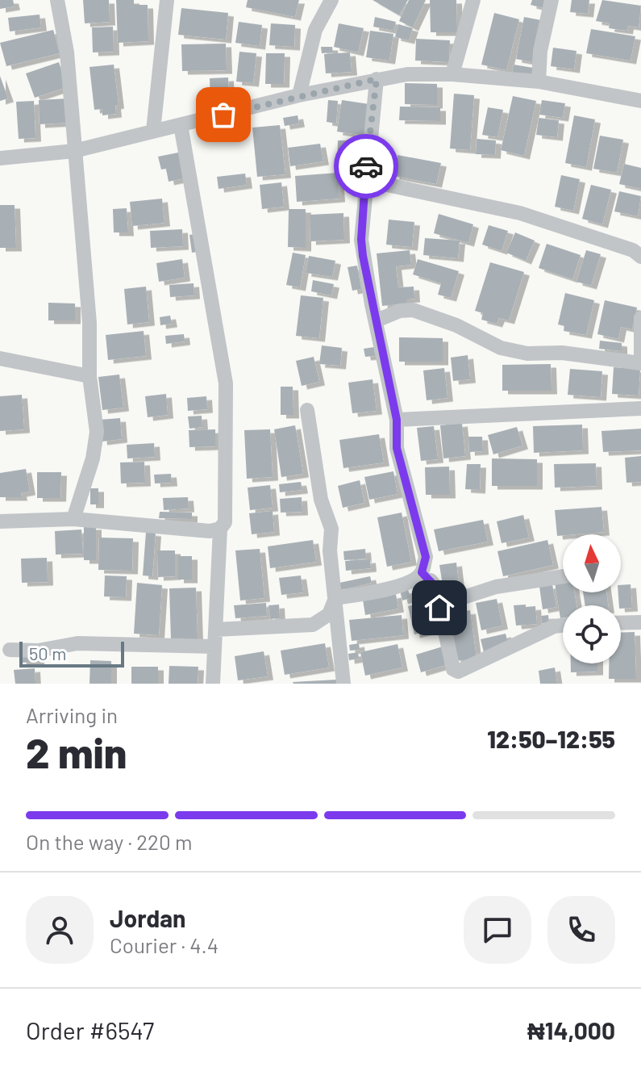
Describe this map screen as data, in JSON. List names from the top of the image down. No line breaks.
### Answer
{"scale_bar":"50 m","north":"top","page":{"scale":"50 m","heading":["2 min","Arriving in","12:50–12:55"],"panel":["Jordan","Courier · 4.4","Order #6547","₦14,000"],"bar":"On the way · 220 m"}}
